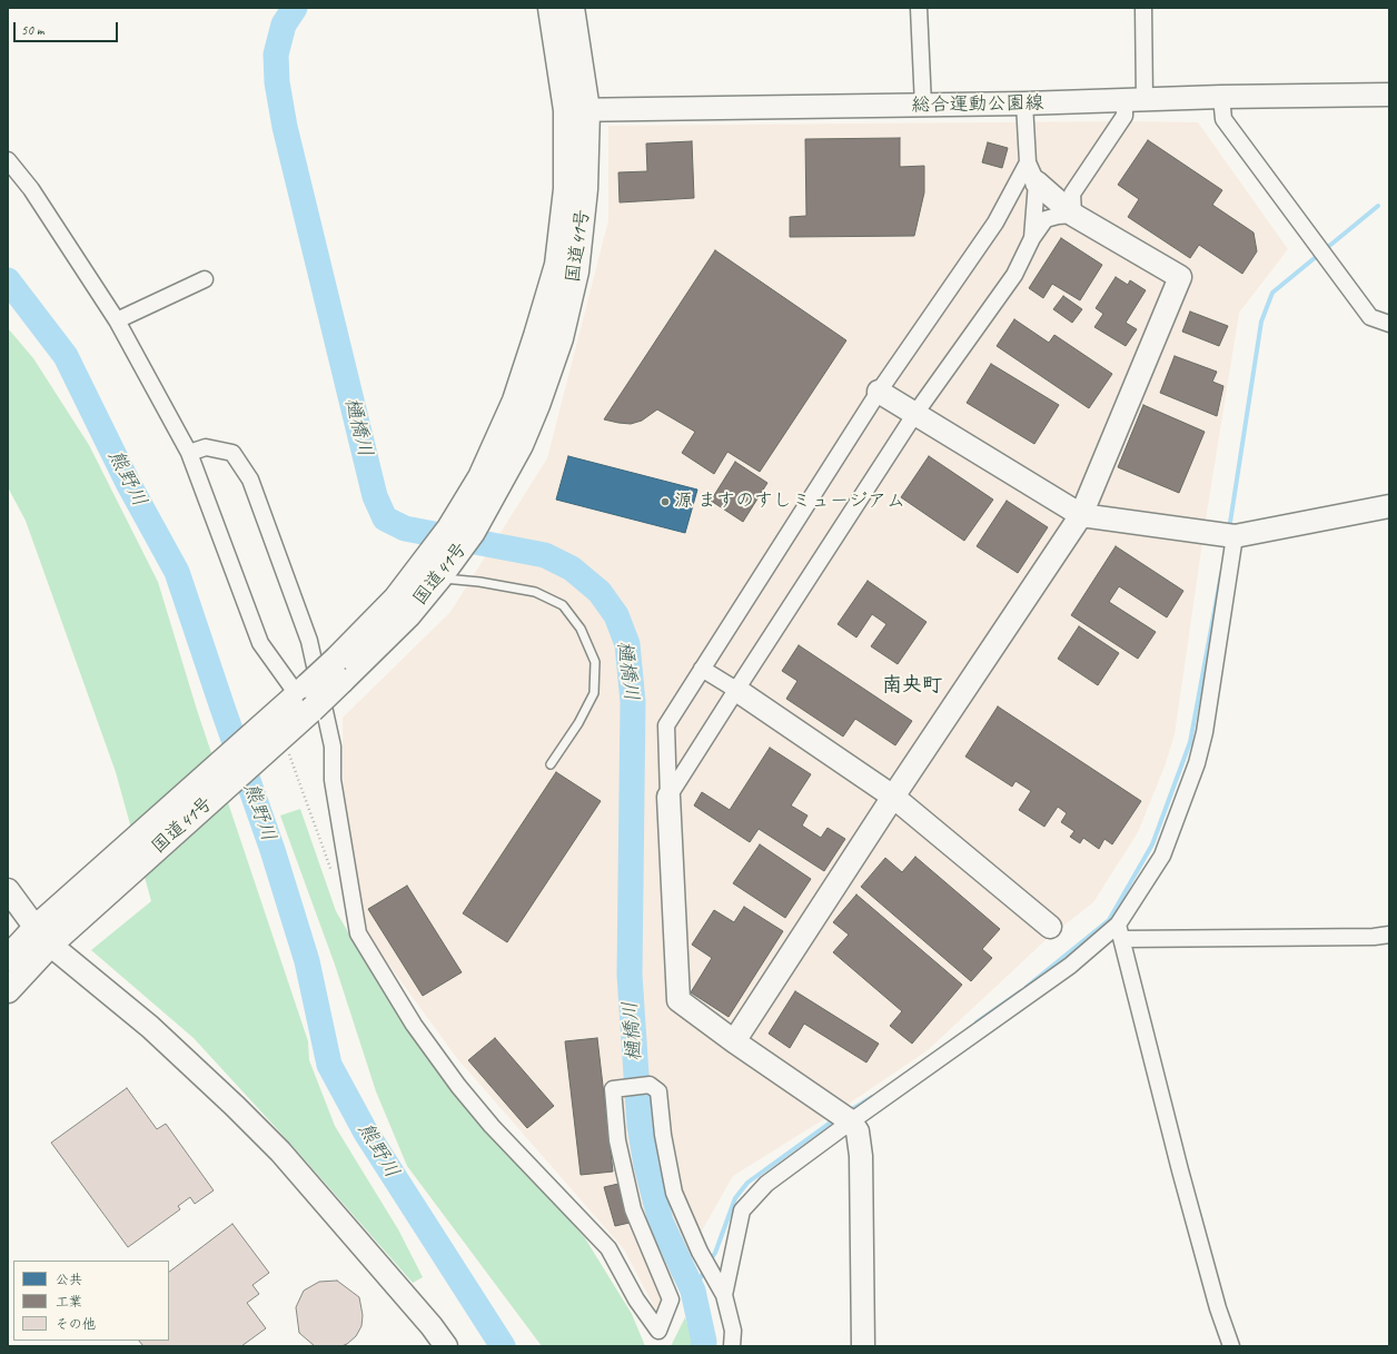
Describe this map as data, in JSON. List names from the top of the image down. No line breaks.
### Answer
{"streets":{"highway":["国道41号"],"street":["総合運動公園線"]},"crossings":[["総合運動公園線","国道41号"]],"districts":["南央町"],"water":["樋橋川","熊野川"],"places":["源 ますのすしミュージアム"],"legend":["公共","工業","その他"],"scale_bar":"50 m"}
